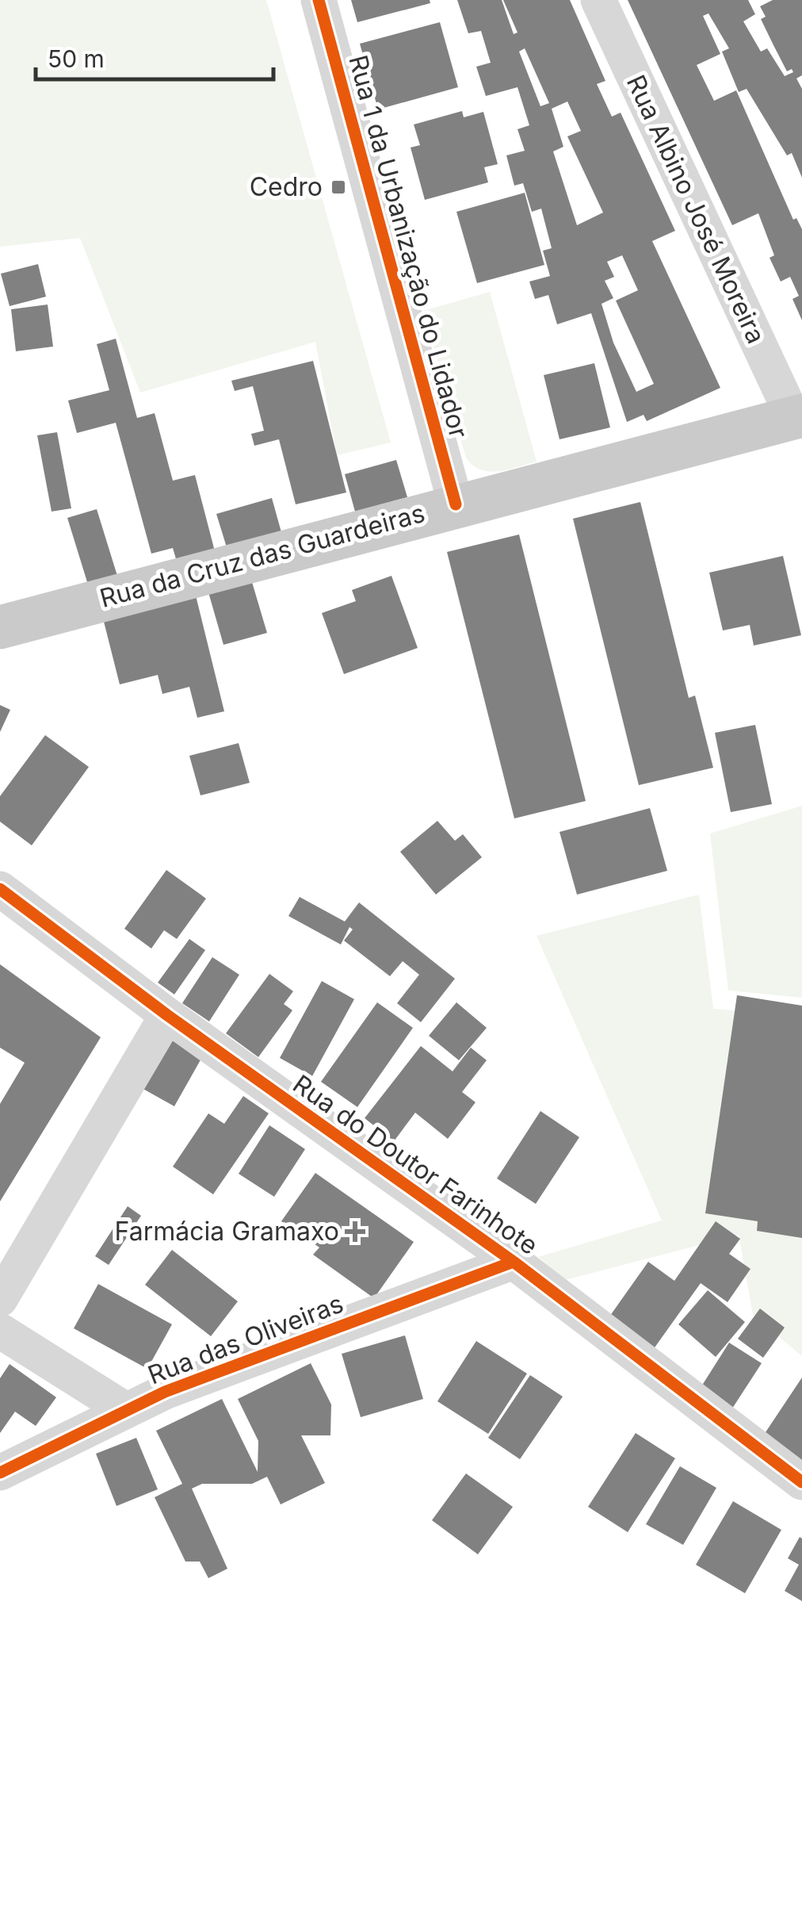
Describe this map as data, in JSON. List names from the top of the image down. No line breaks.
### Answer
{"streets":{"main road":["Rua da Cruz das Guardeiras"],"street":["Rua Albino José Moreira","Rua 1 da Urbanização do Lidador","Rua do Doutor Farinhote","Rua das Oliveiras"]},"crossings":[["Rua Albino José Moreira","Rua da Cruz das Guardeiras"],["Rua 1 da Urbanização do Lidador","Rua da Cruz das Guardeiras"],["Rua do Doutor Farinhote","Rua das Oliveiras"]],"places":{"transit":["Cedro"],"health":["Farmácia Gramaxo"]},"scale_bar":"50 m"}
